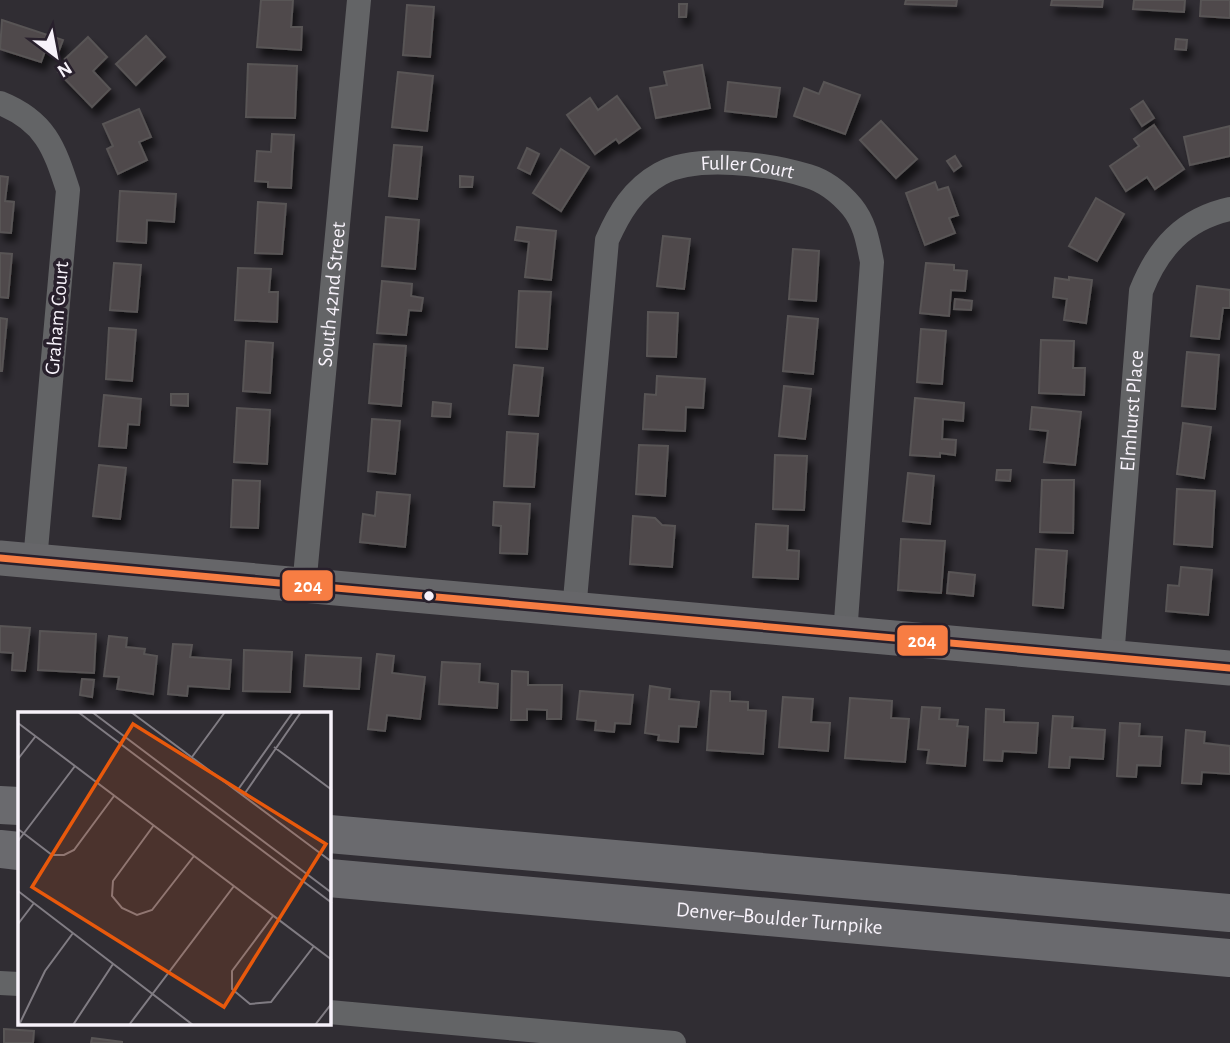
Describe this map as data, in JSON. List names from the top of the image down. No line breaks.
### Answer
{"streets":{"highway":["Denver–Boulder Turnpike"],"street":["Fuller Court","South 42nd Street","Graham Court","Elmhurst Place"]},"lines":["transit line 204"],"north":"bottom right"}
